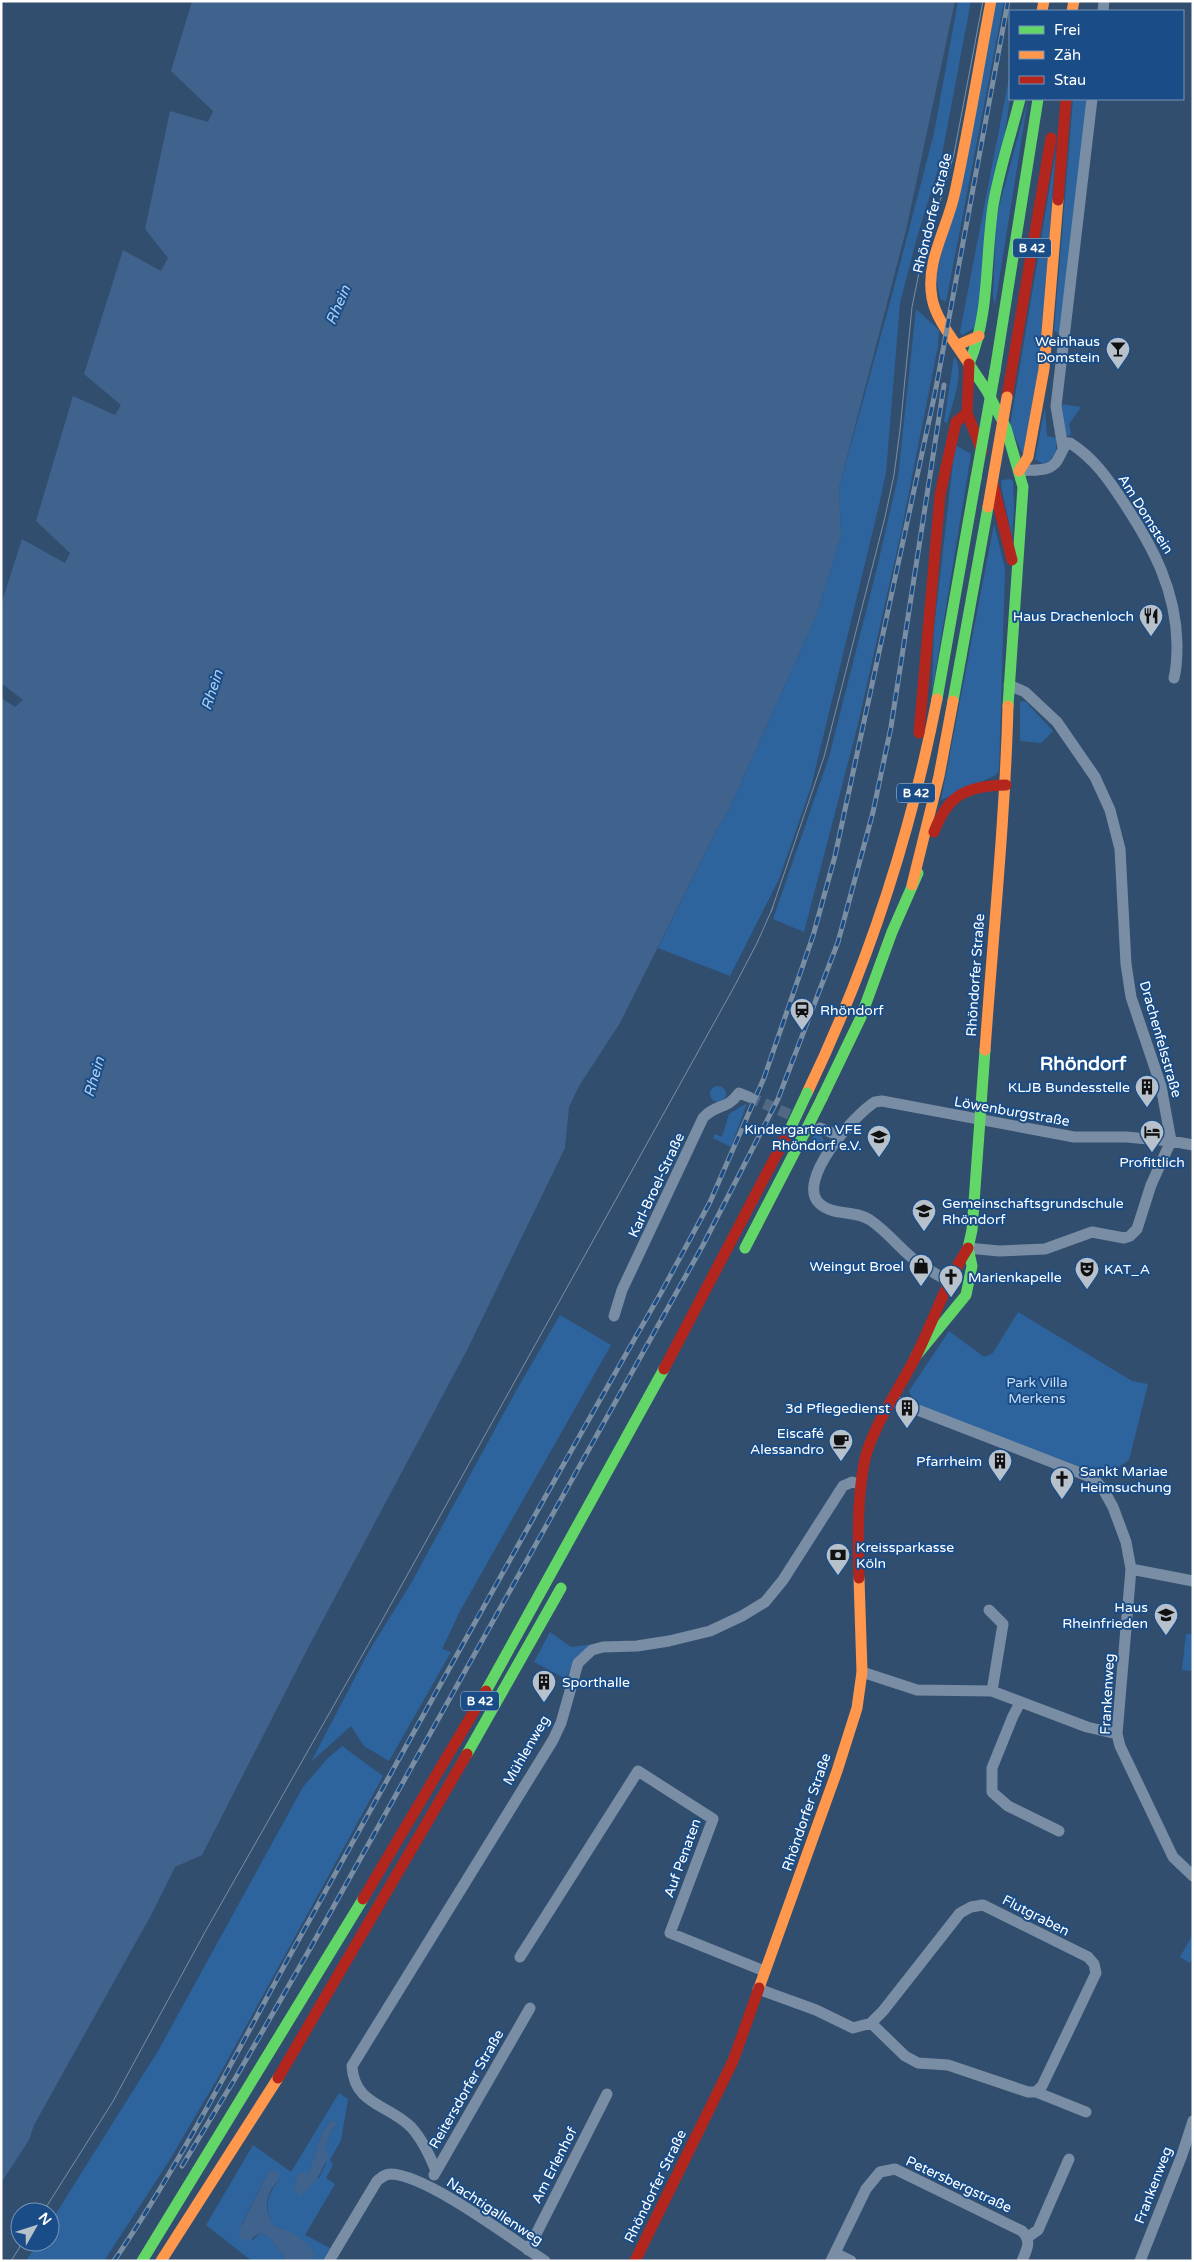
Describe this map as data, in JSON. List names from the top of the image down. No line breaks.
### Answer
{"streets":{"main road":["Rhöndorfer Straße","B 42"],"street":["Am Domstein","Drachenfelsstraße","Löwenburgstraße","Karl-Broel-Straße","Frankenweg","Mühlenweg","Auf Penaten","Flutgraben","Reitersdorfer Straße","Am Erlenhof","Petersbergstraße","Nachtigallenweg"]},"crossings":[["Rhöndorfer Straße","B 42"],["Rhöndorfer Straße","Drachenfelsstraße"],["Rhöndorfer Straße","Löwenburgstraße"],["Rhöndorfer Straße","Frankenweg"],["Rhöndorfer Straße","Mühlenweg"],["Rhöndorfer Straße","Auf Penaten"],["Drachenfelsstraße","Löwenburgstraße"],["Mühlenweg","Nachtigallenweg"],["Reitersdorfer Straße","Nachtigallenweg"],["Am Erlenhof","Nachtigallenweg"]],"districts":["Rhöndorf"],"water":["Rhein"],"parks":["Park Villa Merkens"],"places":{"bar":["Weinhaus Domstein"],"restaurant":["Haus Drachenloch"],"station":["Rhöndorf"],"building":["KLJB Bundesstelle","3d Pflegedienst","Pfarrheim","Sporthalle"],"hotel":["Profittlich"],"school or university":["Kindergarten VFE Rhöndorf e.V.","Gemeinschaftsgrundschule Rhöndorf","Haus Rheinfrieden"],"shop":["Weingut Broel"],"theatre":["KAT_A"],"church":["Marienkapelle","Sankt Mariae Heimsuchung"],"cafe":["Eiscafé Alessandro"],"bank":["Kreissparkasse Köln"]},"legend":["Frei","Zäh","Stau"],"north":"top right"}
